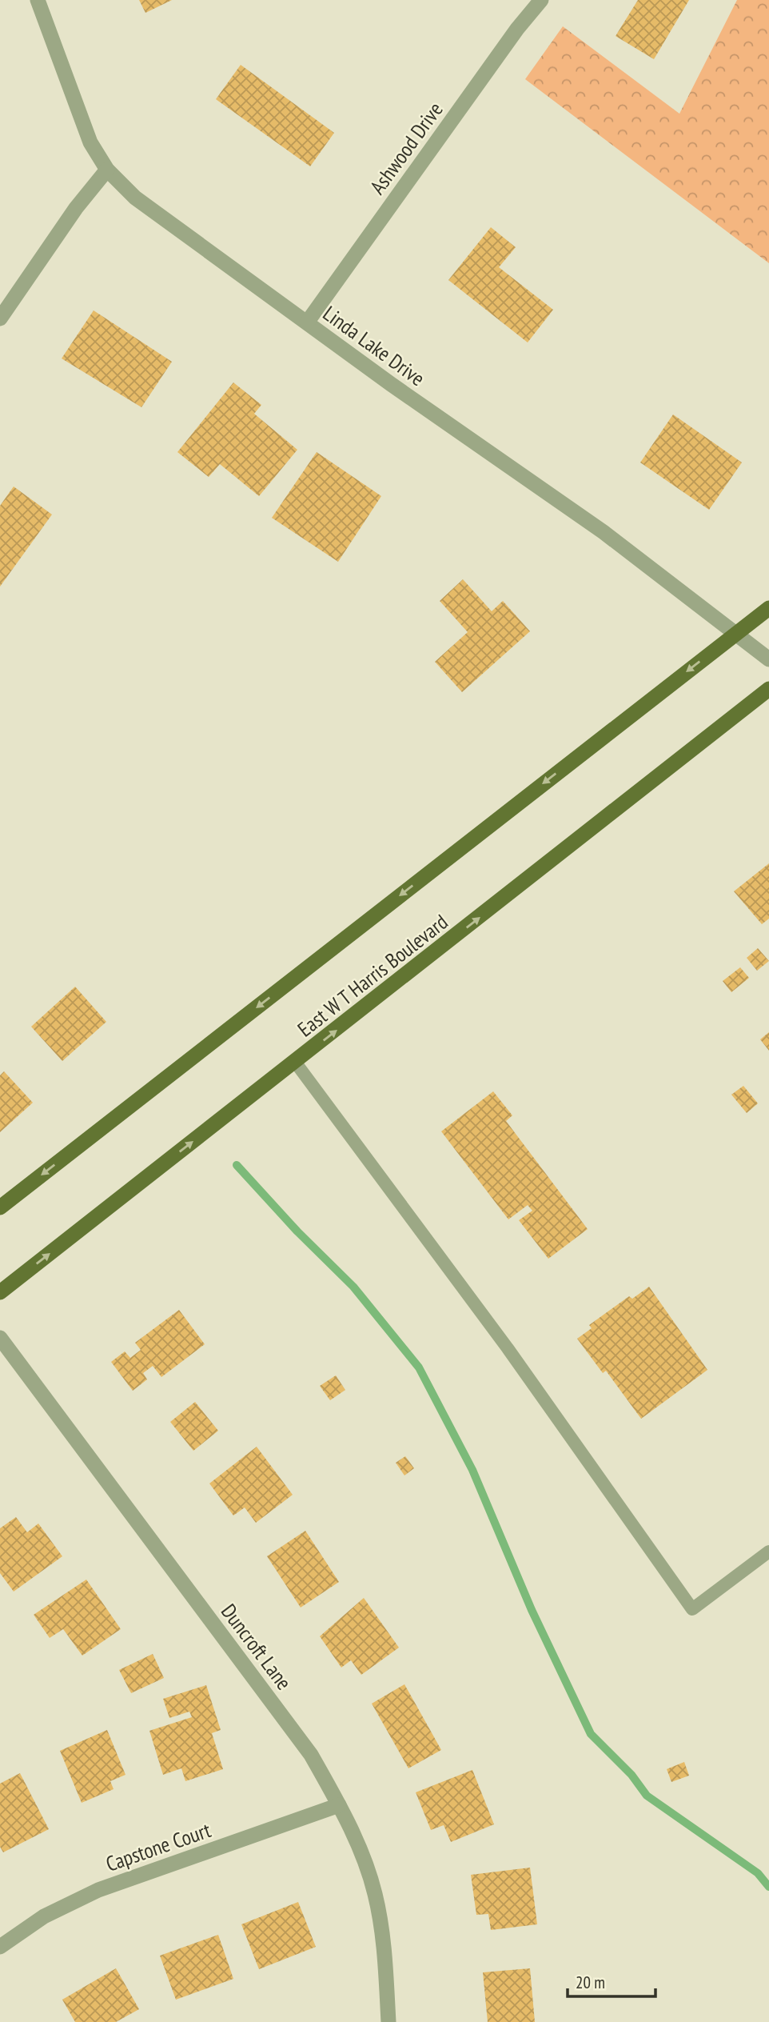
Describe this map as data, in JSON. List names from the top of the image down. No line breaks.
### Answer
{"streets":{"main road":["East W T Harris Boulevard"],"street":["Ashwood Drive","Linda Lake Drive","Duncroft Lane","Capstone Court"]},"crossings":[["Ashwood Drive","Linda Lake Drive"],["Duncroft Lane","Capstone Court"]],"scale_bar":"20 m"}
